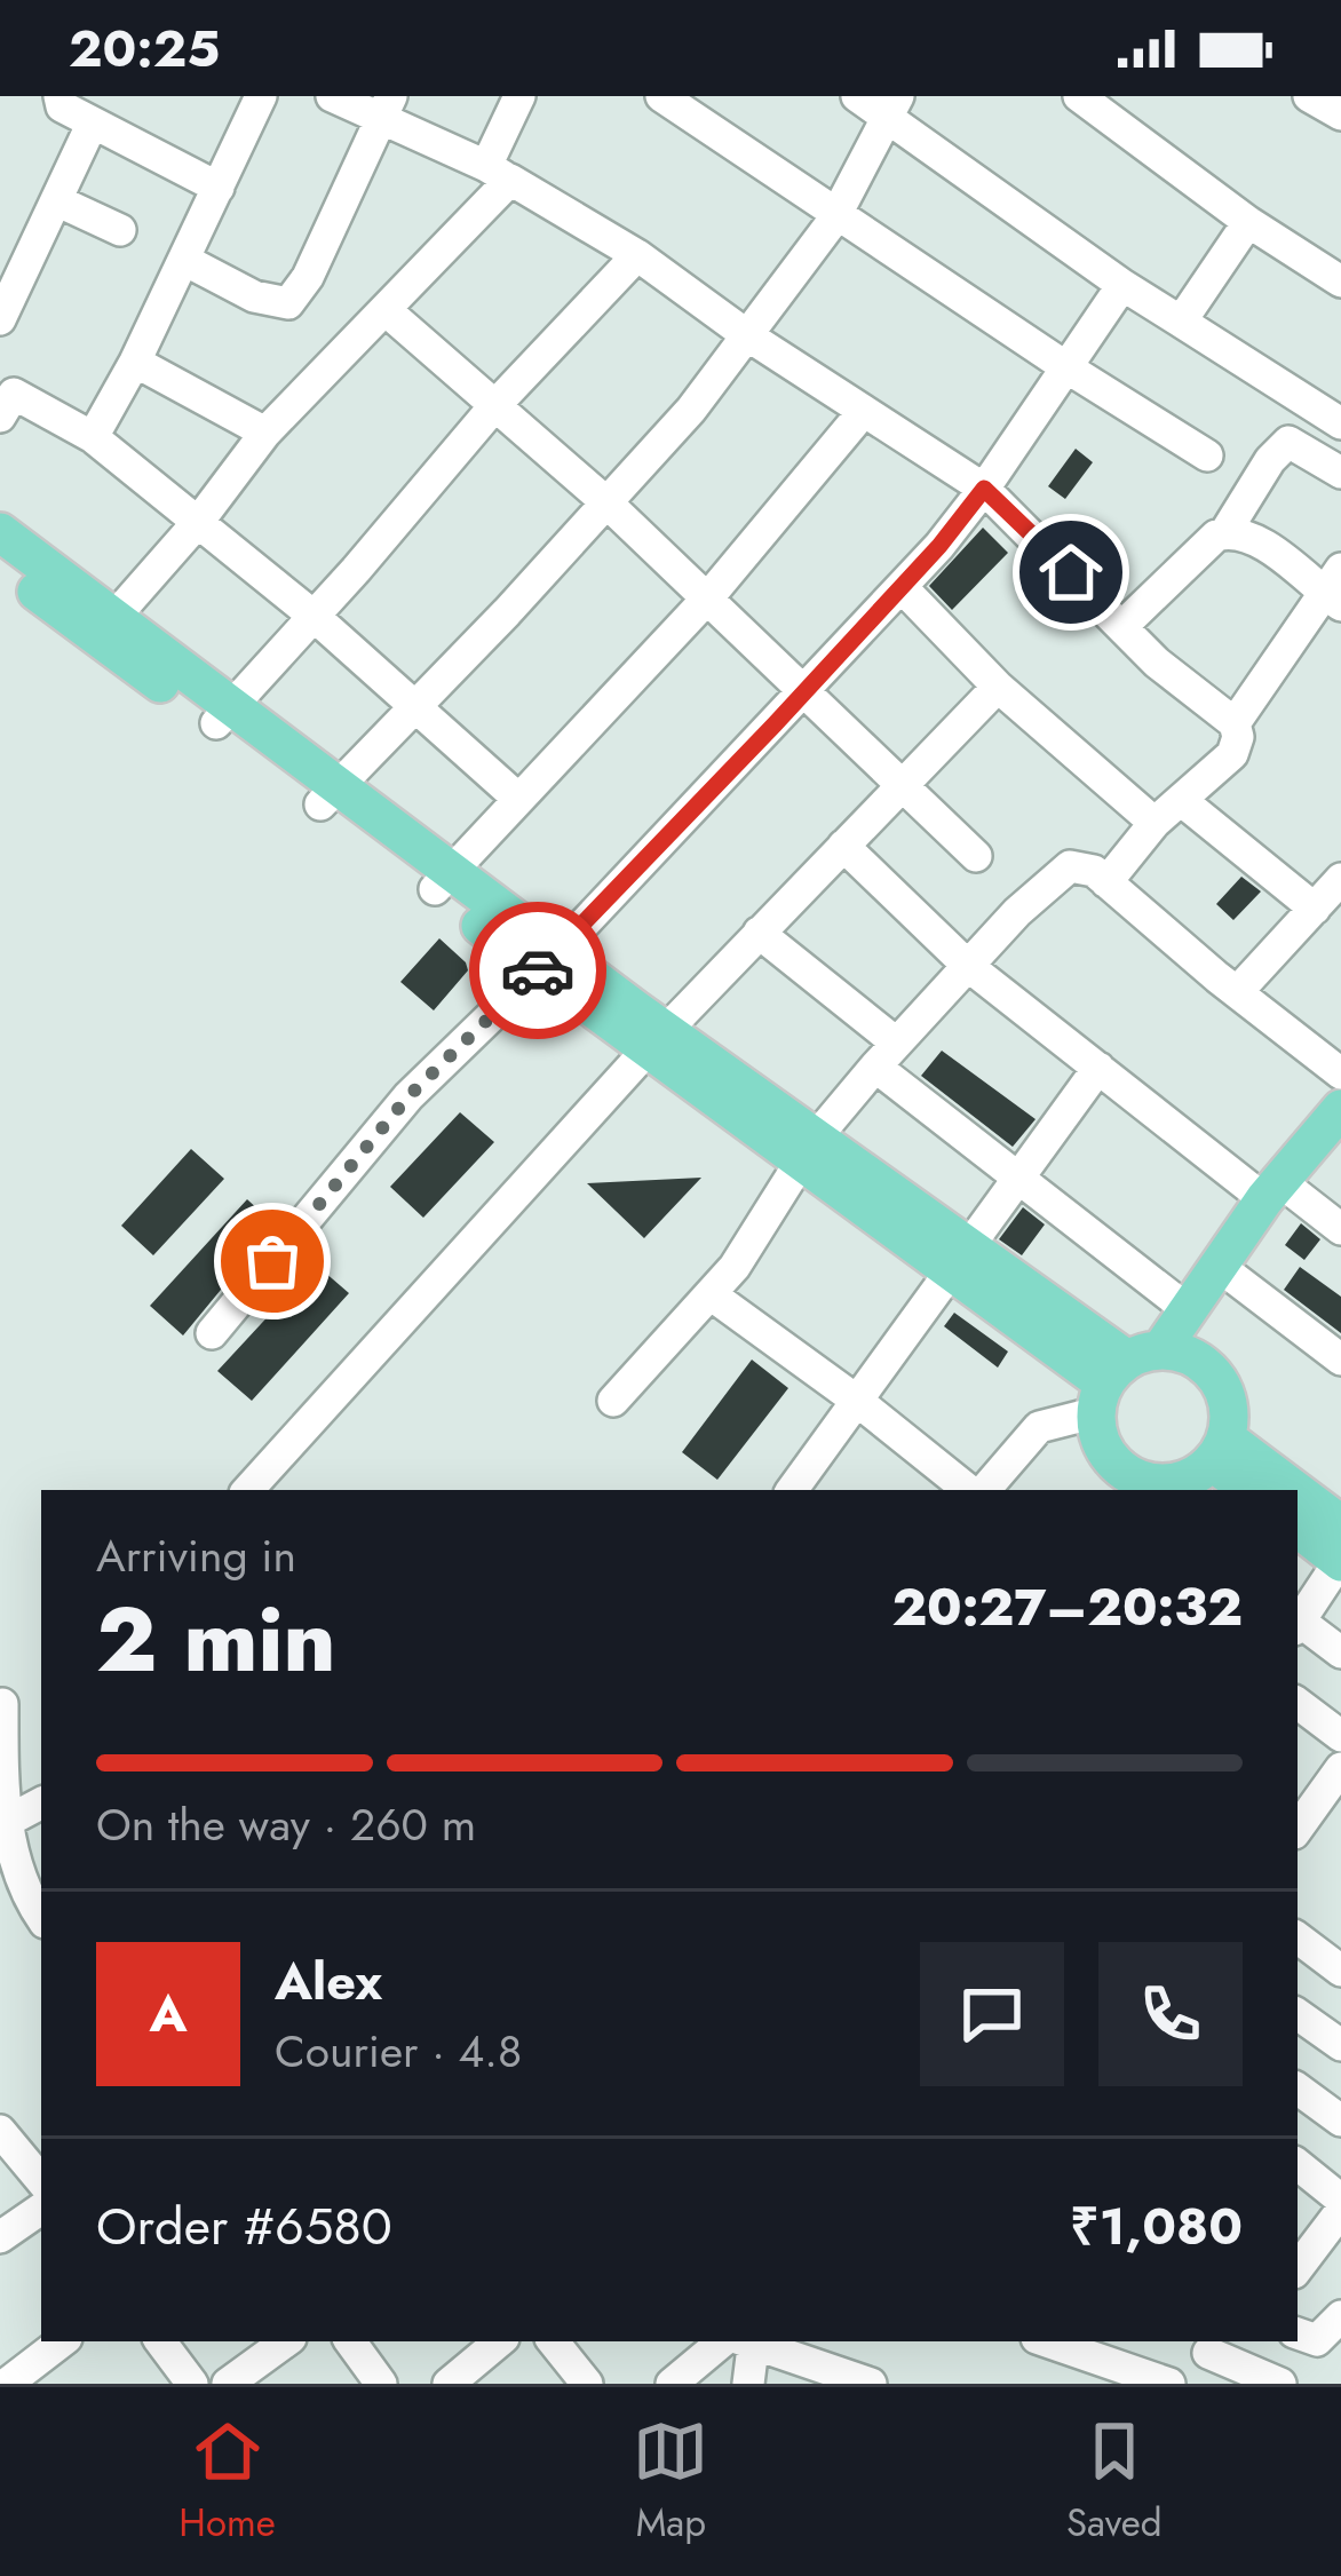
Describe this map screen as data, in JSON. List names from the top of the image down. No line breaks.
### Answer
{"page":{"status":"20:25","heading":["2 min","Arriving in","20:27–20:32"],"panel":["Alex","Courier · 4.8","Order #6580","₹1,080"],"bar":"On the way · 260 m","round":"A","tabs":["Home","Map","Saved"]}}
